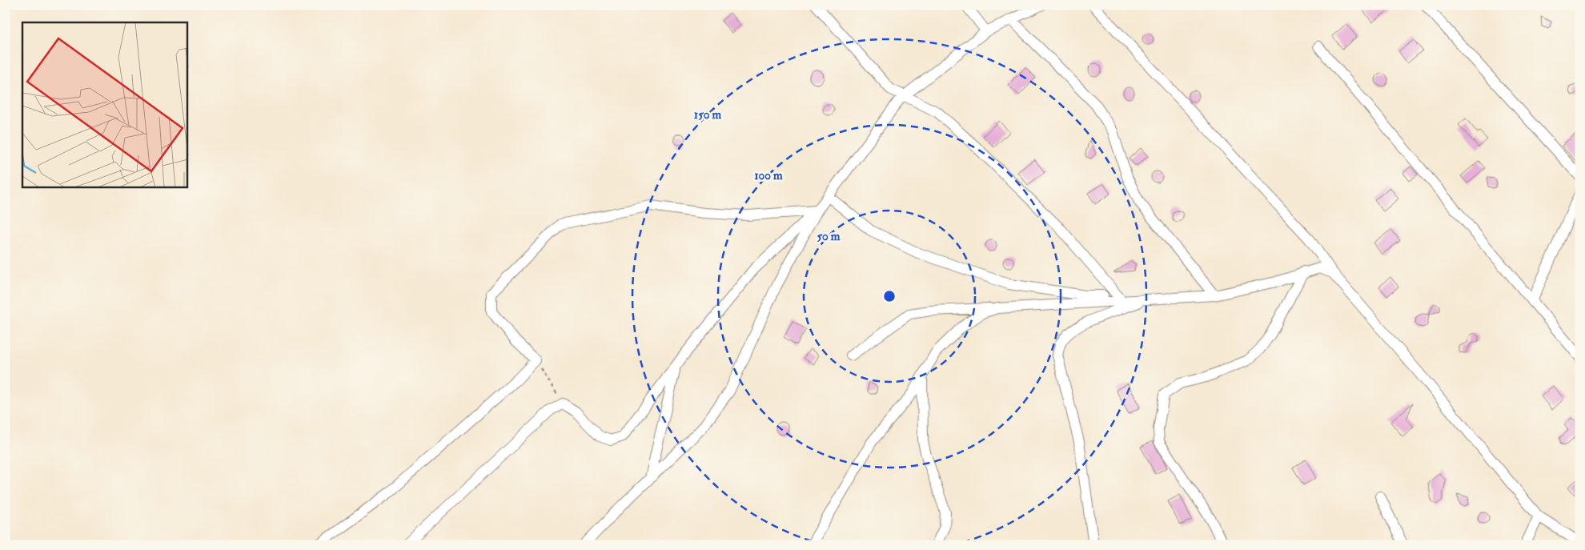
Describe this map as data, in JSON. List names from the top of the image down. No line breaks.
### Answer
{"rings":["150 m","100 m","50 m"]}
